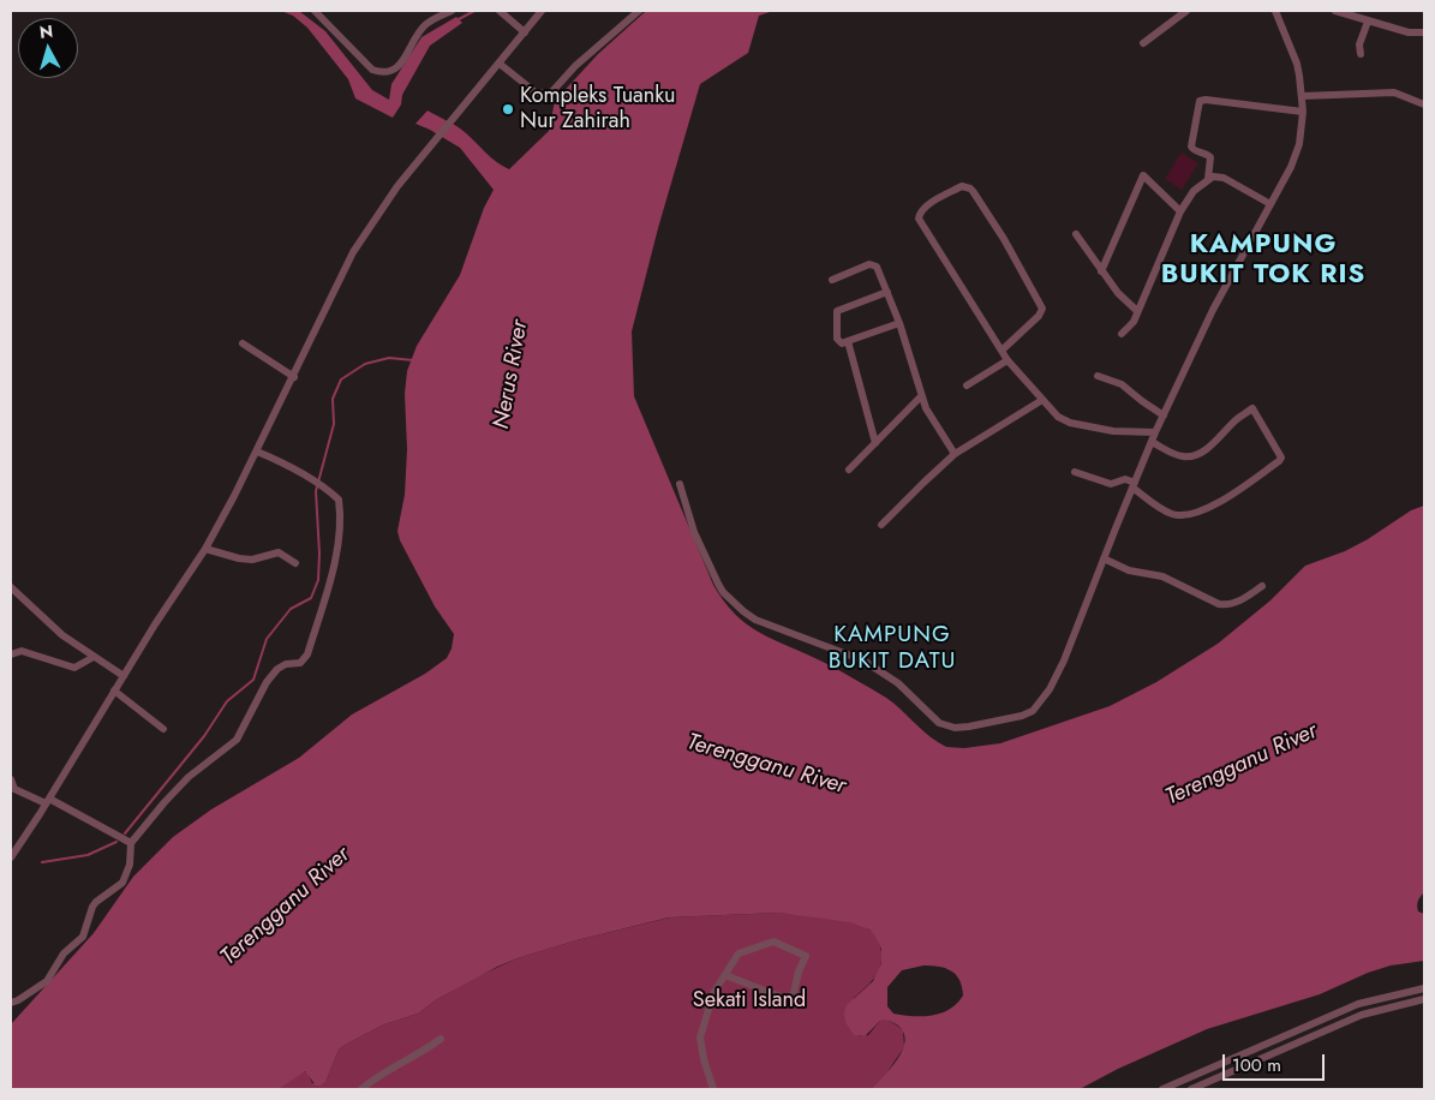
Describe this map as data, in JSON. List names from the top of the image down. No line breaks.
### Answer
{"districts":["KAMPUNG BUKIT TOK RIS","KAMPUNG BUKIT DATU"],"water":["Nerus River","Terengganu River"],"parks":["Sekati Island"],"places":["Kompleks Tuanku Nur Zahirah"],"scale_bar":"100 m","north":"top"}
